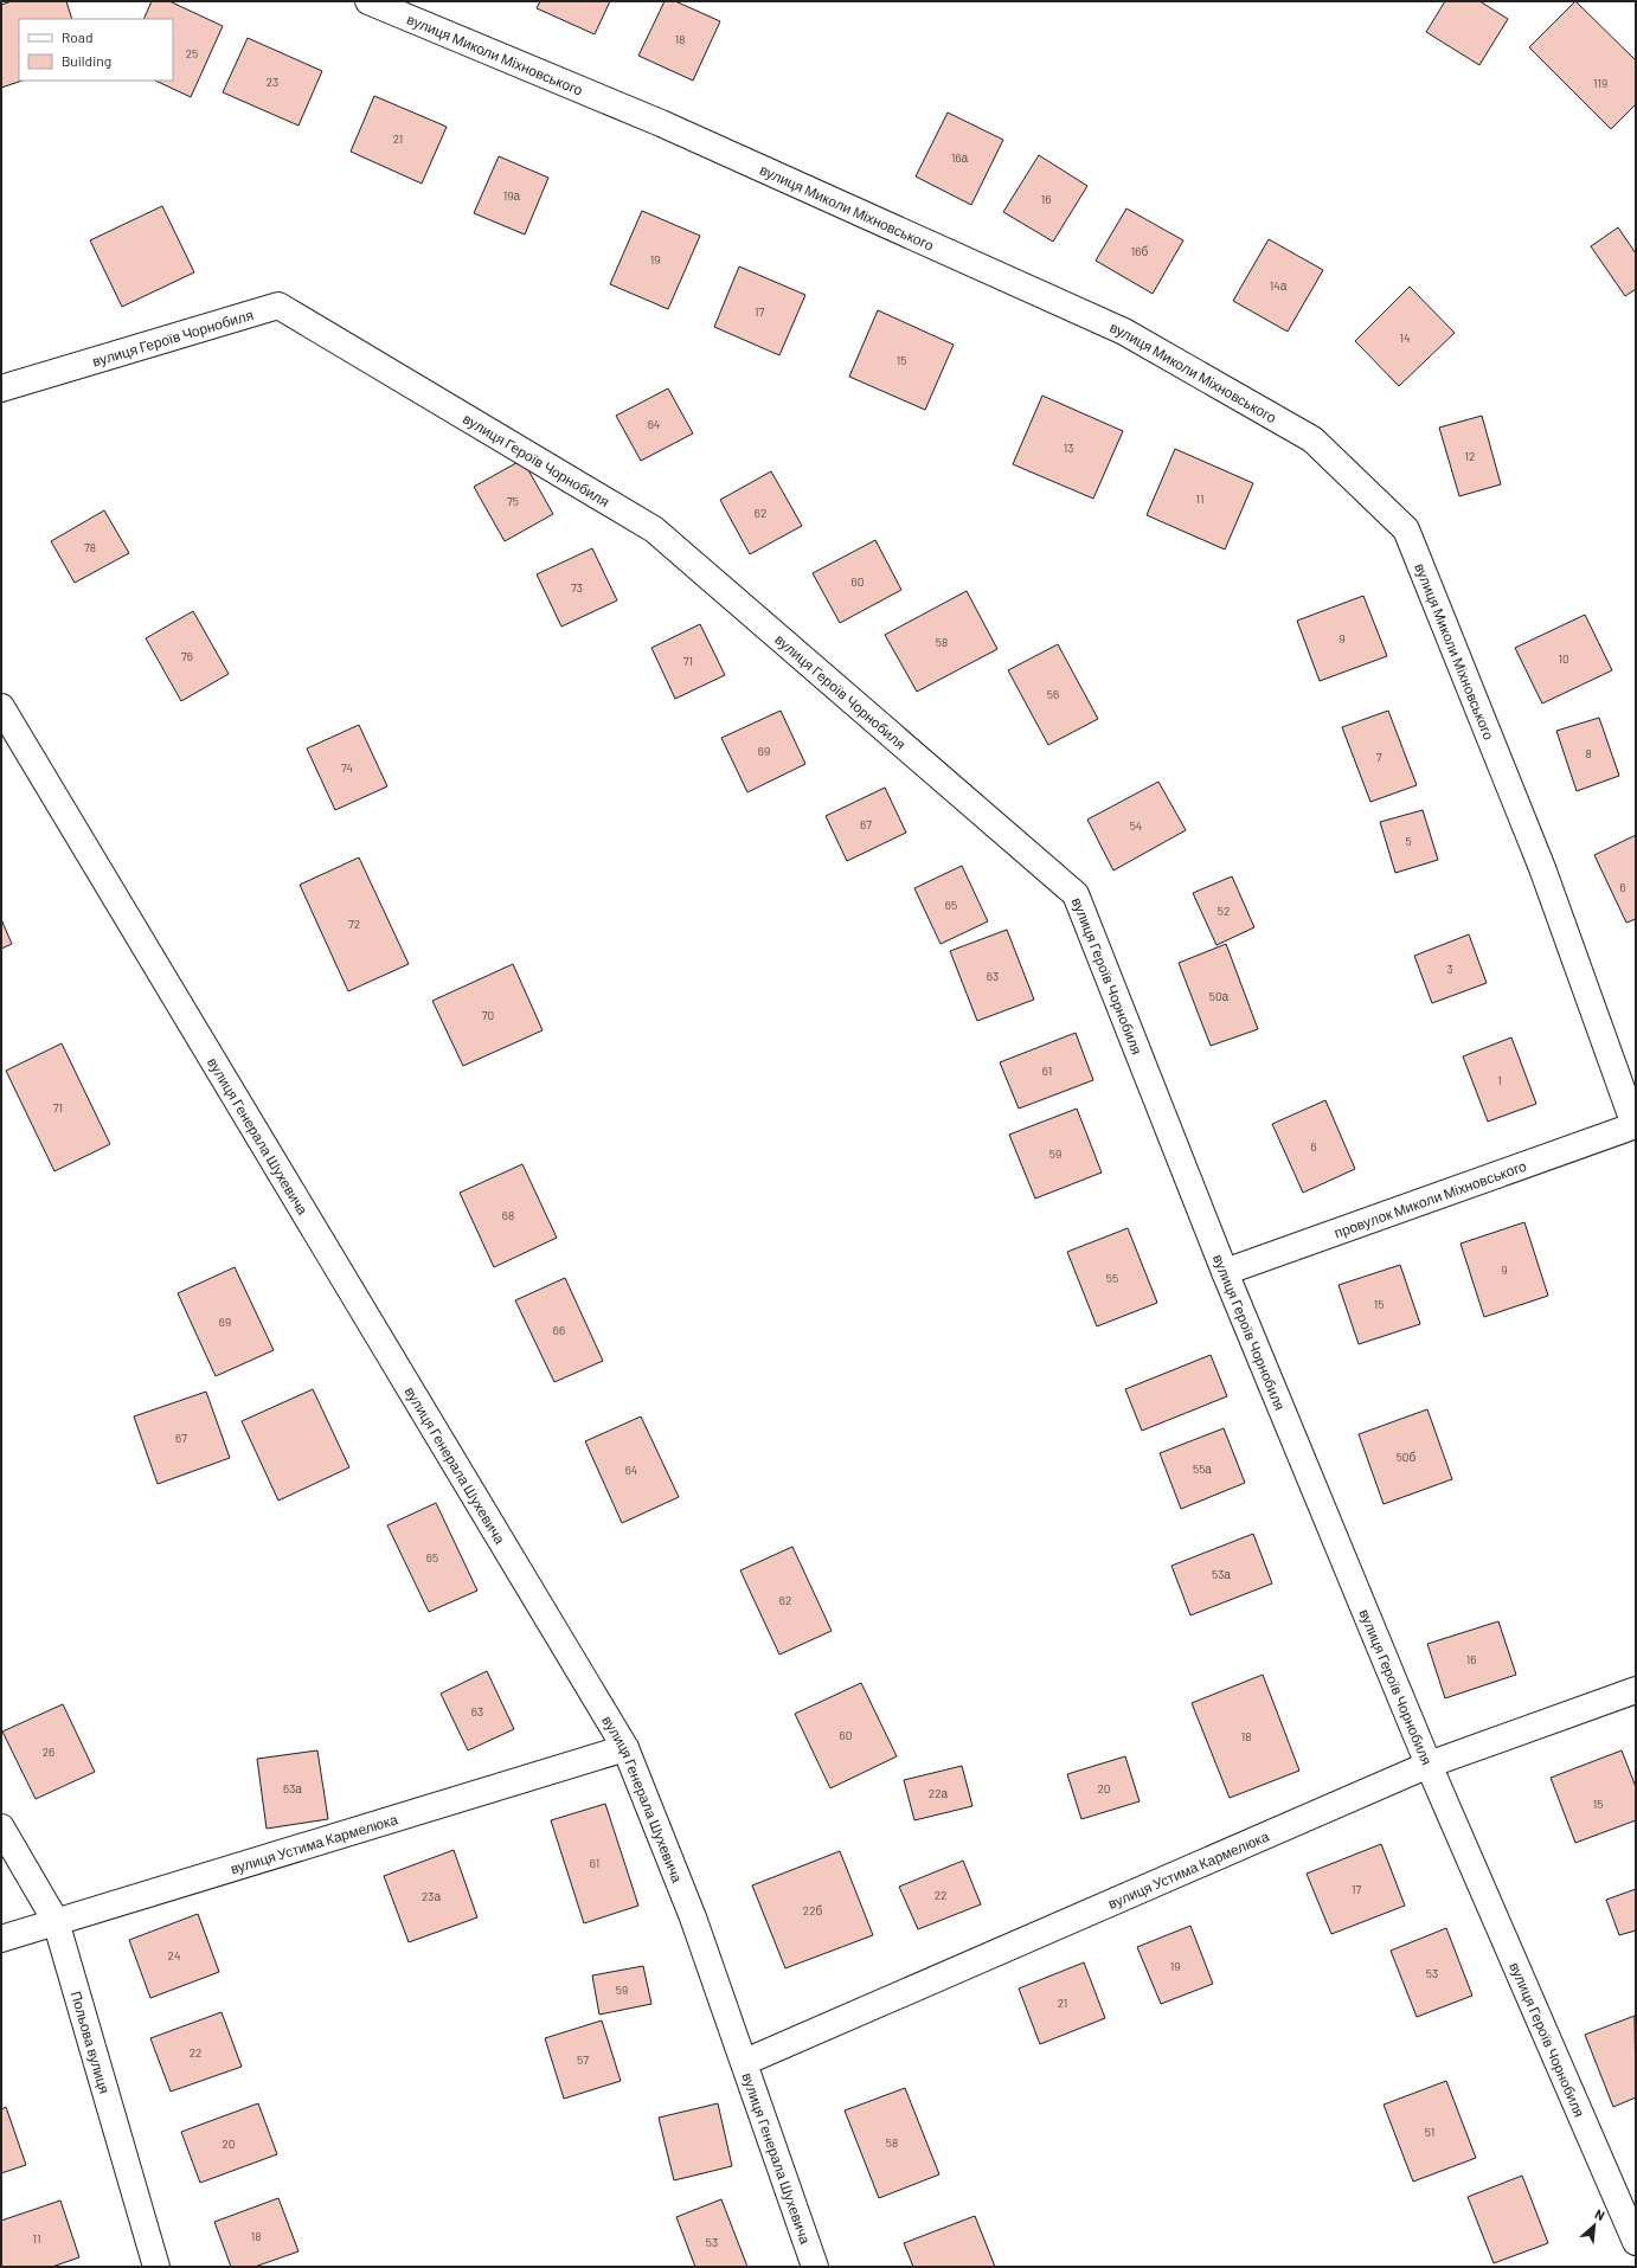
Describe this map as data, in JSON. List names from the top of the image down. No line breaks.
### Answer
{"streets":{"street":["вулиця Миколи Міхновського","вулиця Героїв Чорнобиля","вулиця Генерала Шухевича","провулок Миколи Міхновського","вулиця Устима Кармелюка","Польова вулиця"]},"crossings":[["вулиця Миколи Міхновського","провулок Миколи Міхновського"],["вулиця Героїв Чорнобиля","провулок Миколи Міхновського"],["вулиця Героїв Чорнобиля","вулиця Устима Кармелюка"],["вулиця Генерала Шухевича","вулиця Устима Кармелюка"],["вулиця Устима Кармелюка","Польова вулиця"]],"house_numbers":["18","25","23","119","21","16а","19а","16","16б","19","14а","17","14","15","64","13","12","11","75","62","78","60","73","9","58","76","10","71","56","69","8","7","74","67","54","5","6","65","52","72","3","63","50а","70","61","1","71","6","59","68","9","55","15","69","66","67","50б","55а","64","65","53а","62","16","63","60","18","26","63а","20","22а","15","61","17","22","23а","22б","24","19","53","59","21","22","57","51","58","20","18","11","53"],"legend":["Road","Building"],"north":"top right"}
